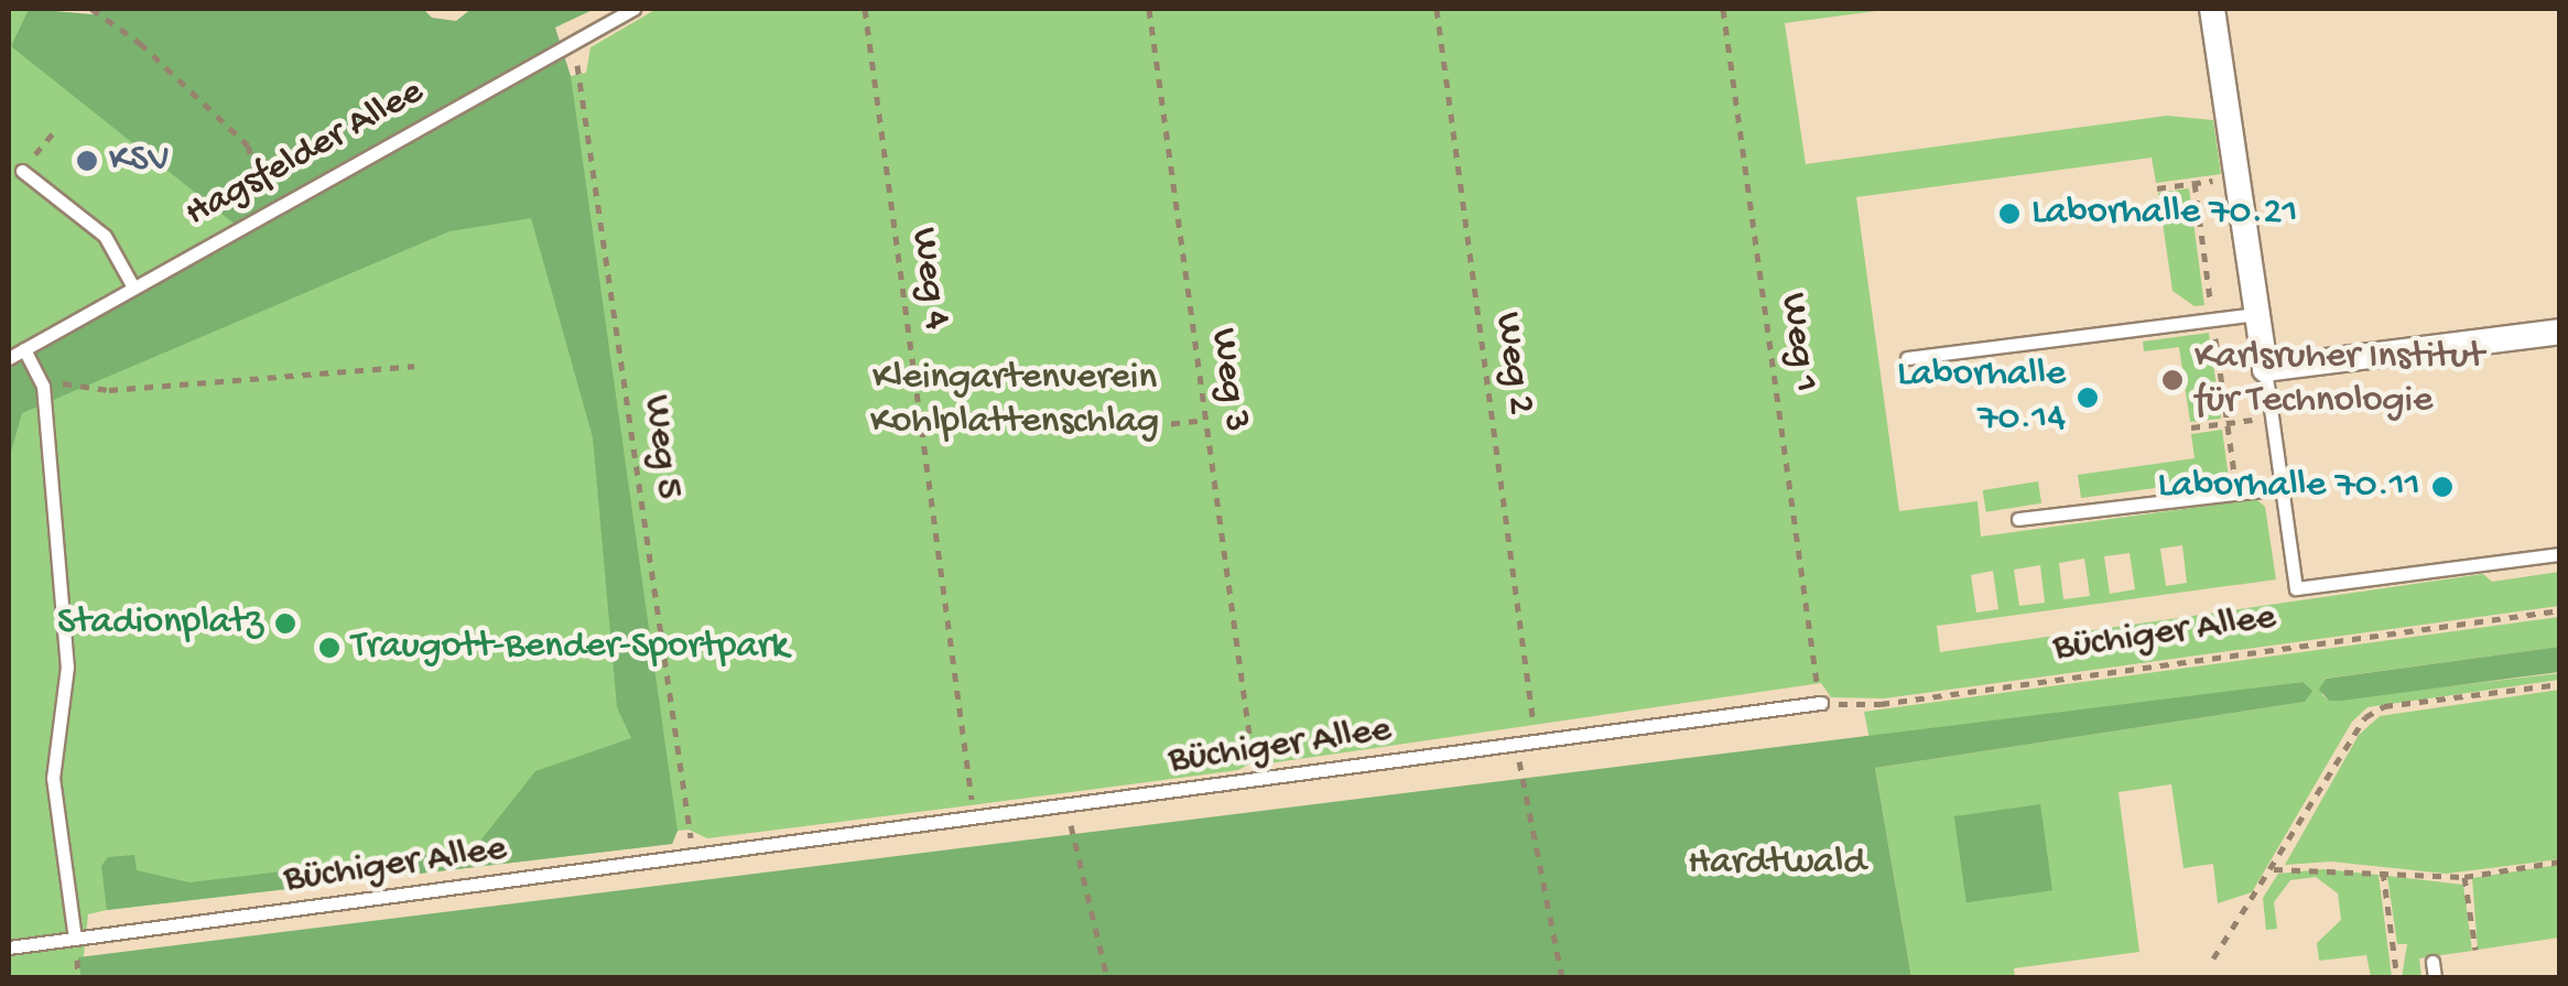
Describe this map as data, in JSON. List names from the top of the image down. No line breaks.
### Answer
{"streets":{"lane":["Hagsfelder Allee","Büchiger Allee"],"path":["Weg 4","Weg 1","Weg 2","Weg 3","Weg 5"]},"crossings":[["Weg 4","Büchiger Allee"]],"parks":["Kleingartenverein Kohlplattenschlag","Hardtwald"],"places":["KSV","Laborhalle 70.21","Karlsruher Institut für Technologie","Laborhalle 70.14","Laborhalle 70.11","Stadionplatz","Traugott-Bender-Sportpark"]}
